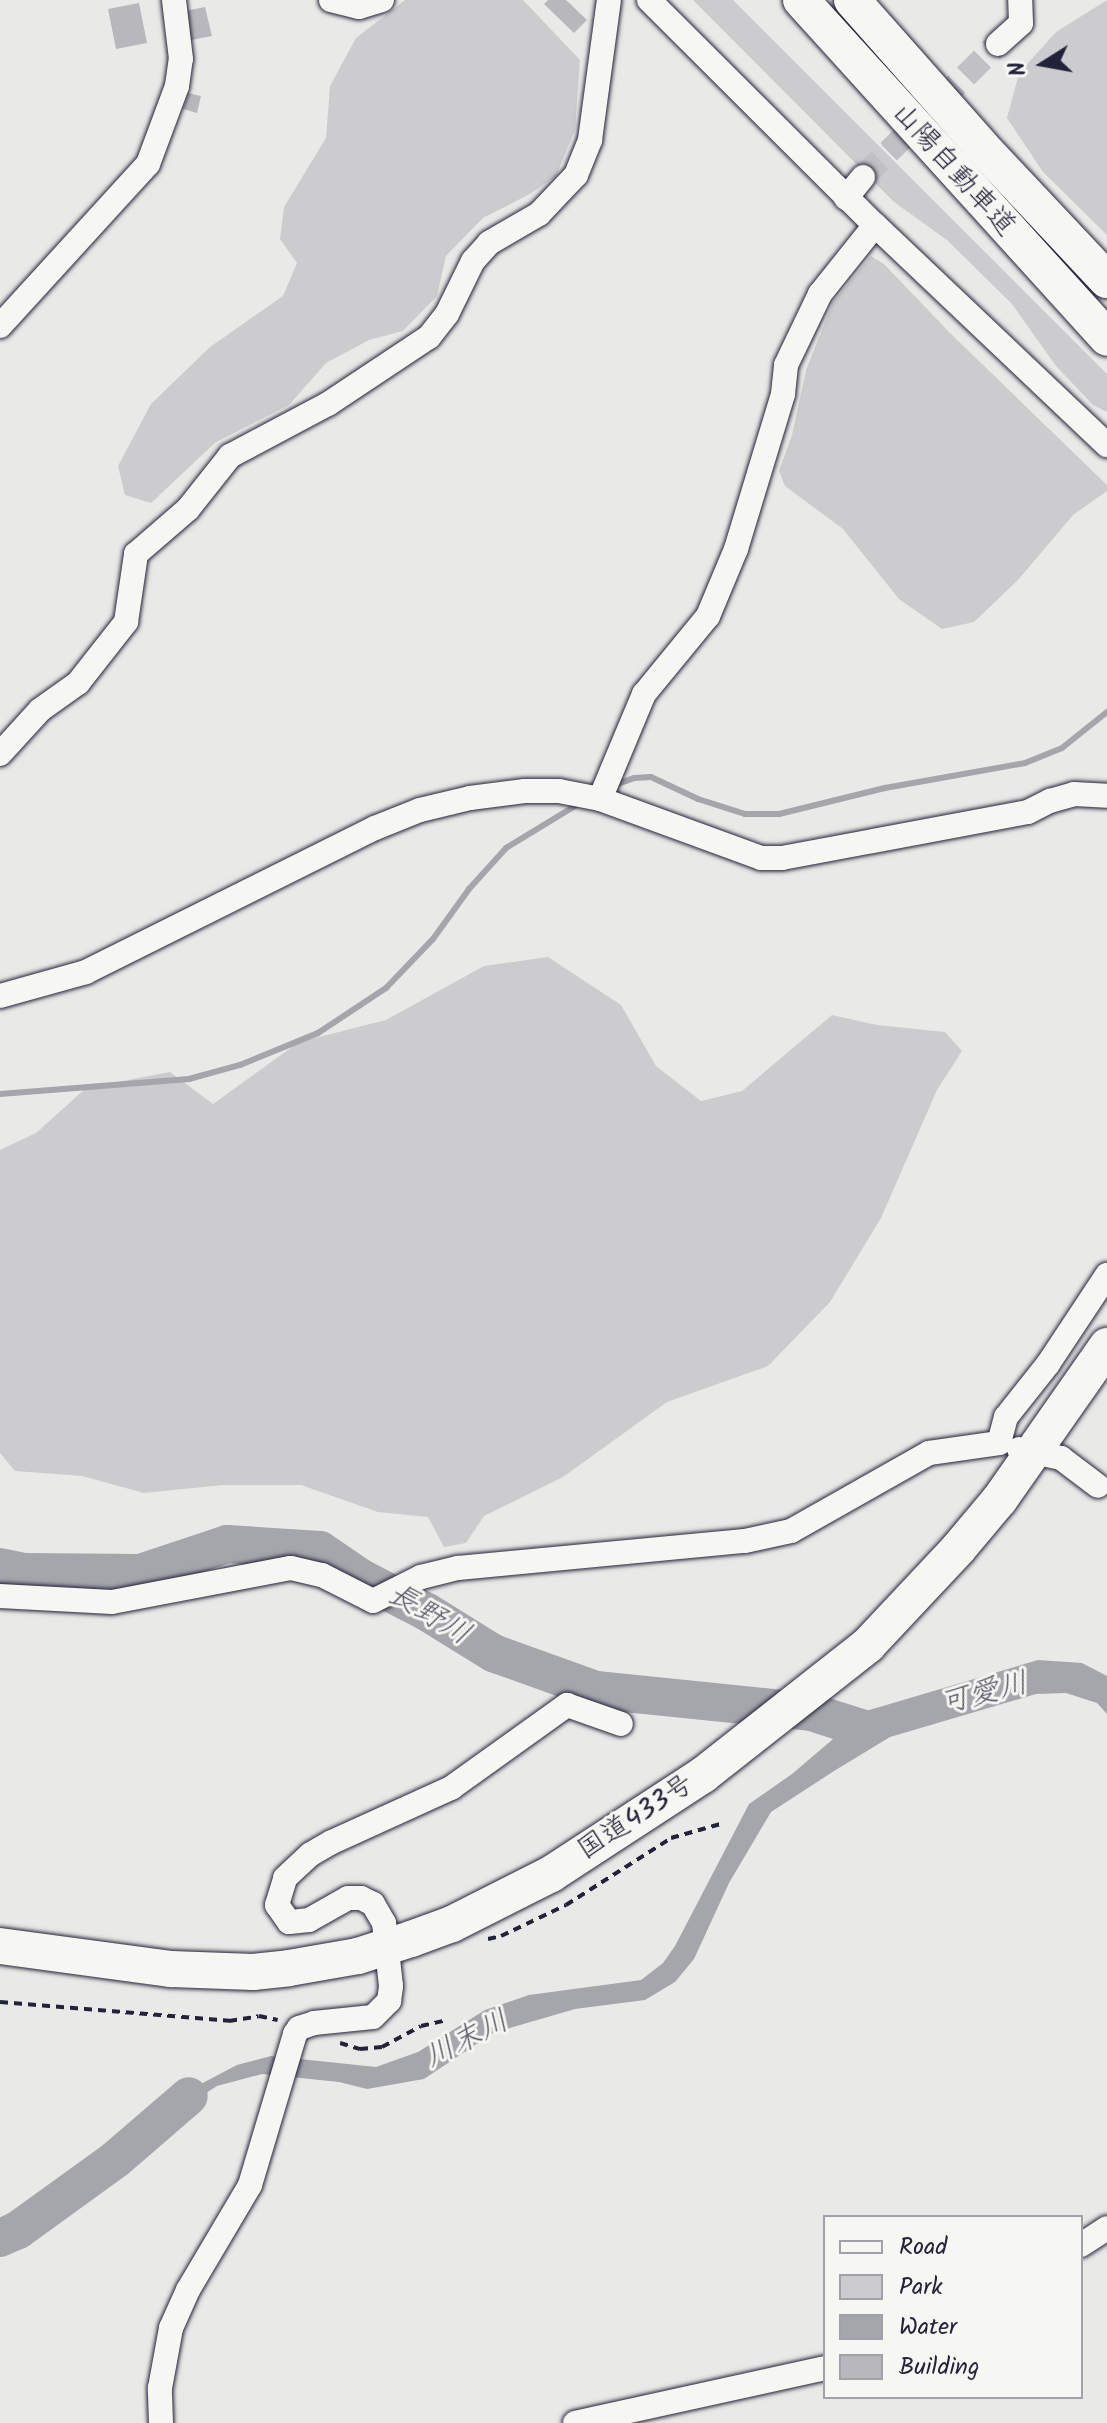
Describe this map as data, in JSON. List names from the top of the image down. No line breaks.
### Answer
{"streets":{"highway":["山陽自動車道","国道433号"]},"water":["長野川","可愛川","川末川"],"legend":["Road","Park","Water","Building"],"north":"left"}
